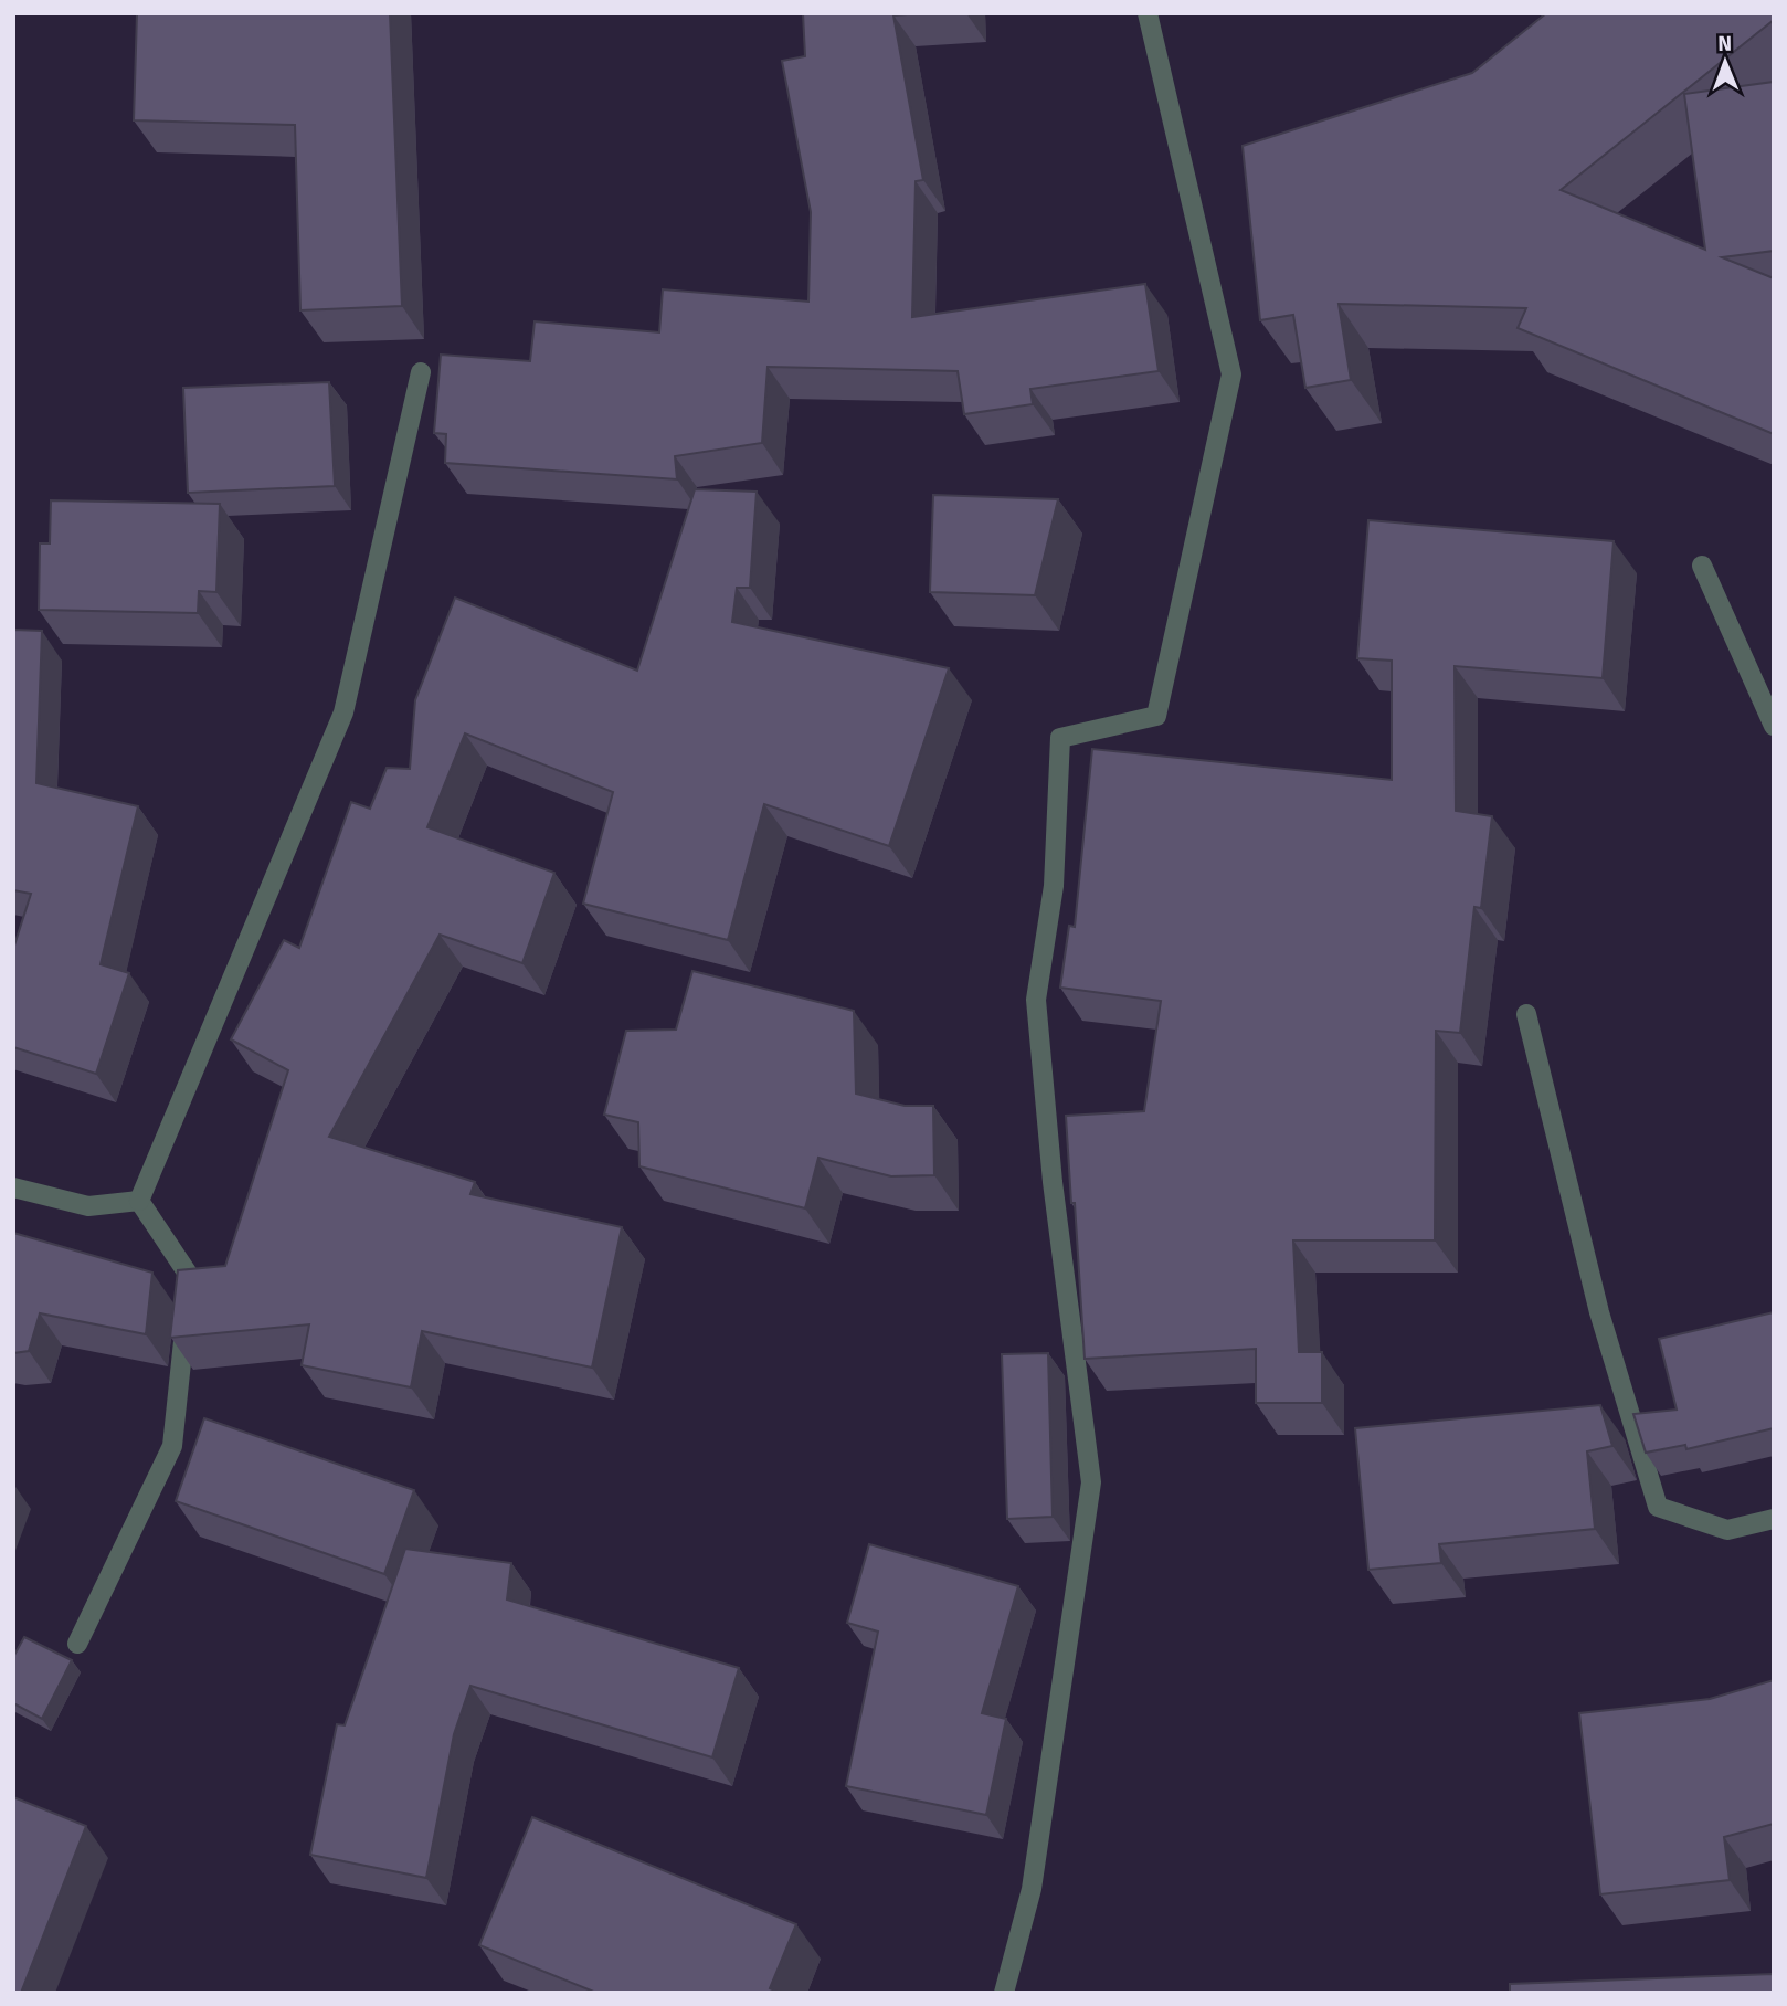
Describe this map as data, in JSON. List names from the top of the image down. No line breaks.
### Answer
{"north":"top"}
